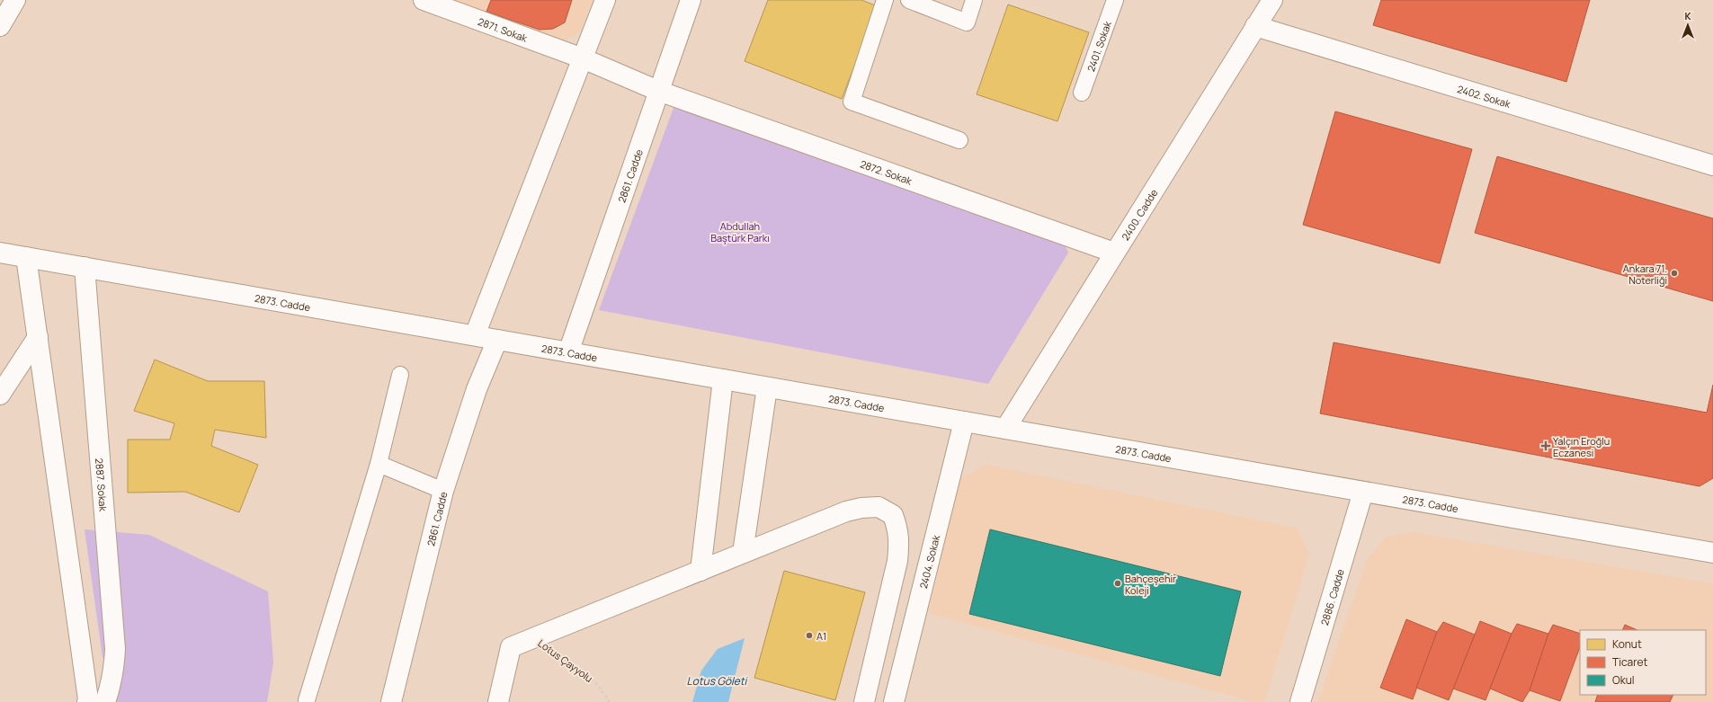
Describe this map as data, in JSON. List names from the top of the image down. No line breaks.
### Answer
{"streets":{"street":["2871. Sokak","2402. Sokak","2872. Sokak","2861. Cadde","2400. Cadde","2873. Cadde","2887. Sokak","2404. Sokak","2886. Cadde"],"lane":["2401. Sokak"],"path":["Lotus Çayyolu"]},"crossings":[["2871. Sokak","2872. Sokak"],["2871. Sokak","2861. Cadde"],["2402. Sokak","2400. Cadde"],["2872. Sokak","2861. Cadde"],["2872. Sokak","2400. Cadde"],["2861. Cadde","2873. Cadde"],["2400. Cadde","2873. Cadde"],["2873. Cadde","2887. Sokak"],["2873. Cadde","2404. Sokak"],["2873. Cadde","2886. Cadde"]],"water":["Lotus Göleti"],"parks":["Abdullah Baştürk Parkı"],"places":{"other":["Ankara 71. Noterliği","Bahçeşehir Koleji","A1"],"health":["Yalçın Eroğlu Eczanesi"]},"legend":["Konut","Ticaret","Okul"],"north":"top"}
